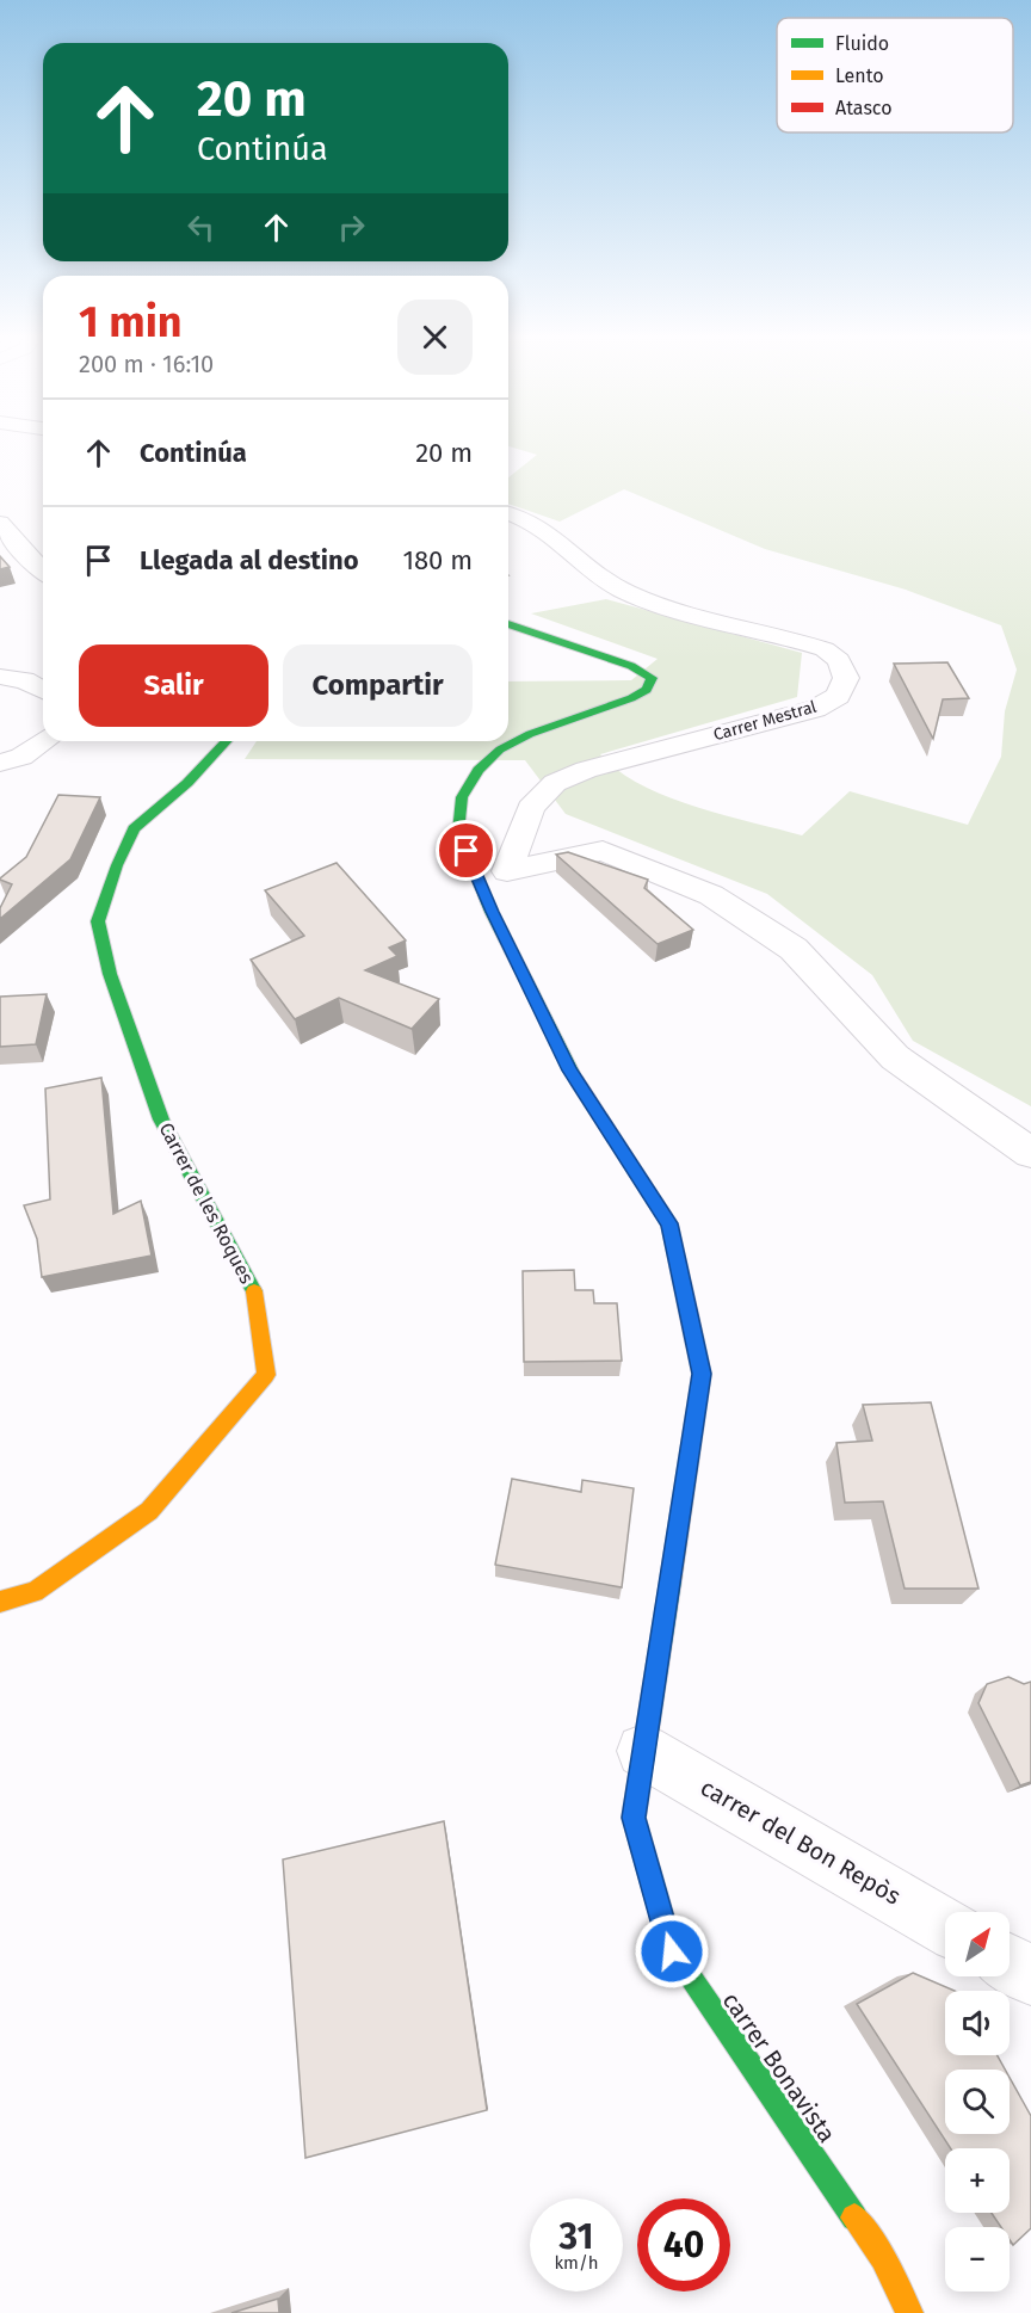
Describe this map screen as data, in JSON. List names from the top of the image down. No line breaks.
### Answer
{"streets":{"street":["Carrer Mestral","Carrer de les Roques","carrer del Bon Repòs","carrer Bonavista"]},"crossings":[["carrer del Bon Repòs","carrer Bonavista"]],"legend":["Fluido","Lento","Atasco"],"north":"top right","page":{"turn":["20 m","Continúa"],"heading":["1 min","200 m · 16:10"],"list":[{"name":"Continúa","value":"20 m"},{"name":"Llegada al destino","value":"180 m"}],"buttons":["Salir","Compartir"],"map_buttons":["+","−"],"speed":"31 km/h","limit":"40"}}
